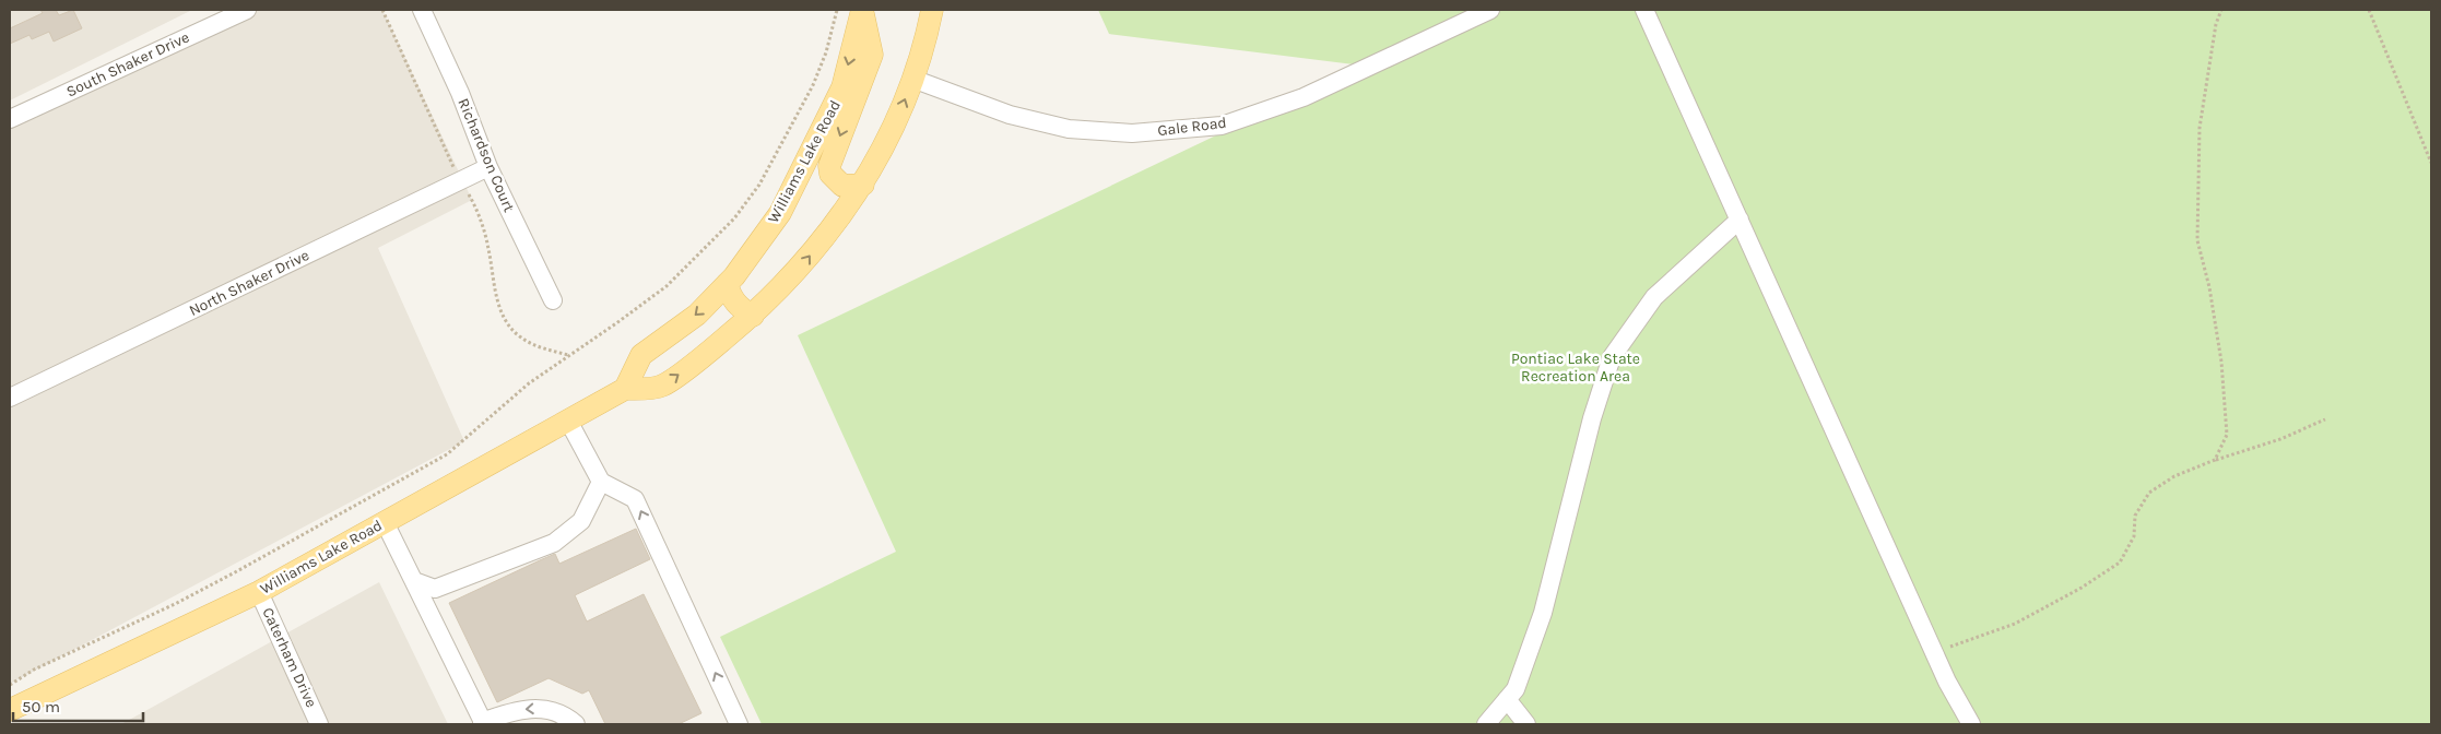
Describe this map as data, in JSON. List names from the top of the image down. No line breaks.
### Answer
{"streets":{"main road":["Williams Lake Road"],"street":["South Shaker Drive","Gale Road","Richardson Court","North Shaker Drive","Caterham Drive"]},"crossings":[["Gale Road","Williams Lake Road"],["Richardson Court","North Shaker Drive"],["Williams Lake Road","Caterham Drive"]],"parks":["Pontiac Lake State Recreation Area"],"scale_bar":"50 m"}
